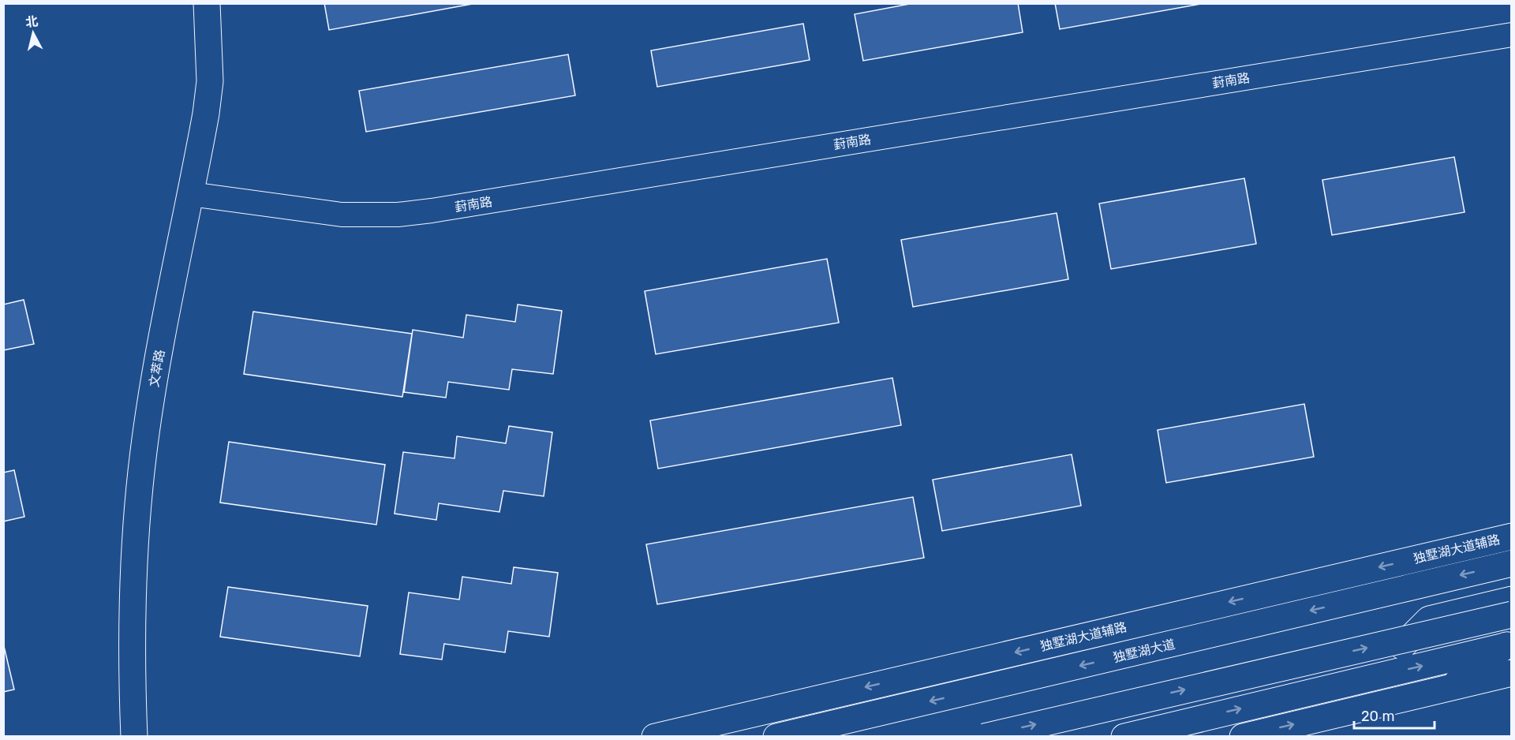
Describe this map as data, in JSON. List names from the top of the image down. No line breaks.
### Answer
{"streets":{"main road":["文萃路","独墅湖大道辅路","独墅湖大道"],"street":["葑南路"]},"crossings":[["葑南路","文萃路"]],"scale_bar":"20 m","north":"top"}
